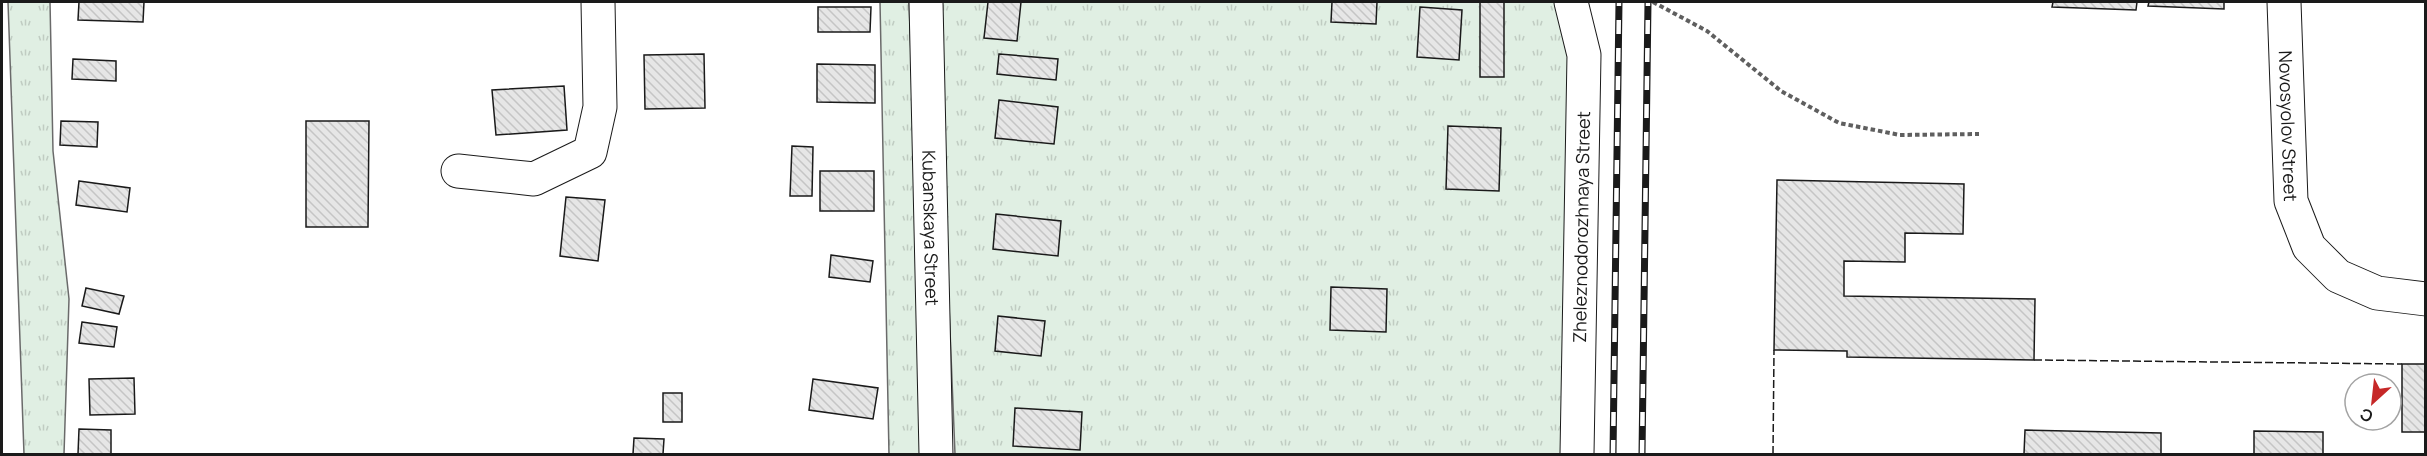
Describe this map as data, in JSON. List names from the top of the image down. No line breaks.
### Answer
{"streets":{"street":["Novosyolov Street","Zheleznodorozhnaya Street","Kubanskaya Street"]},"north":"bottom left"}
